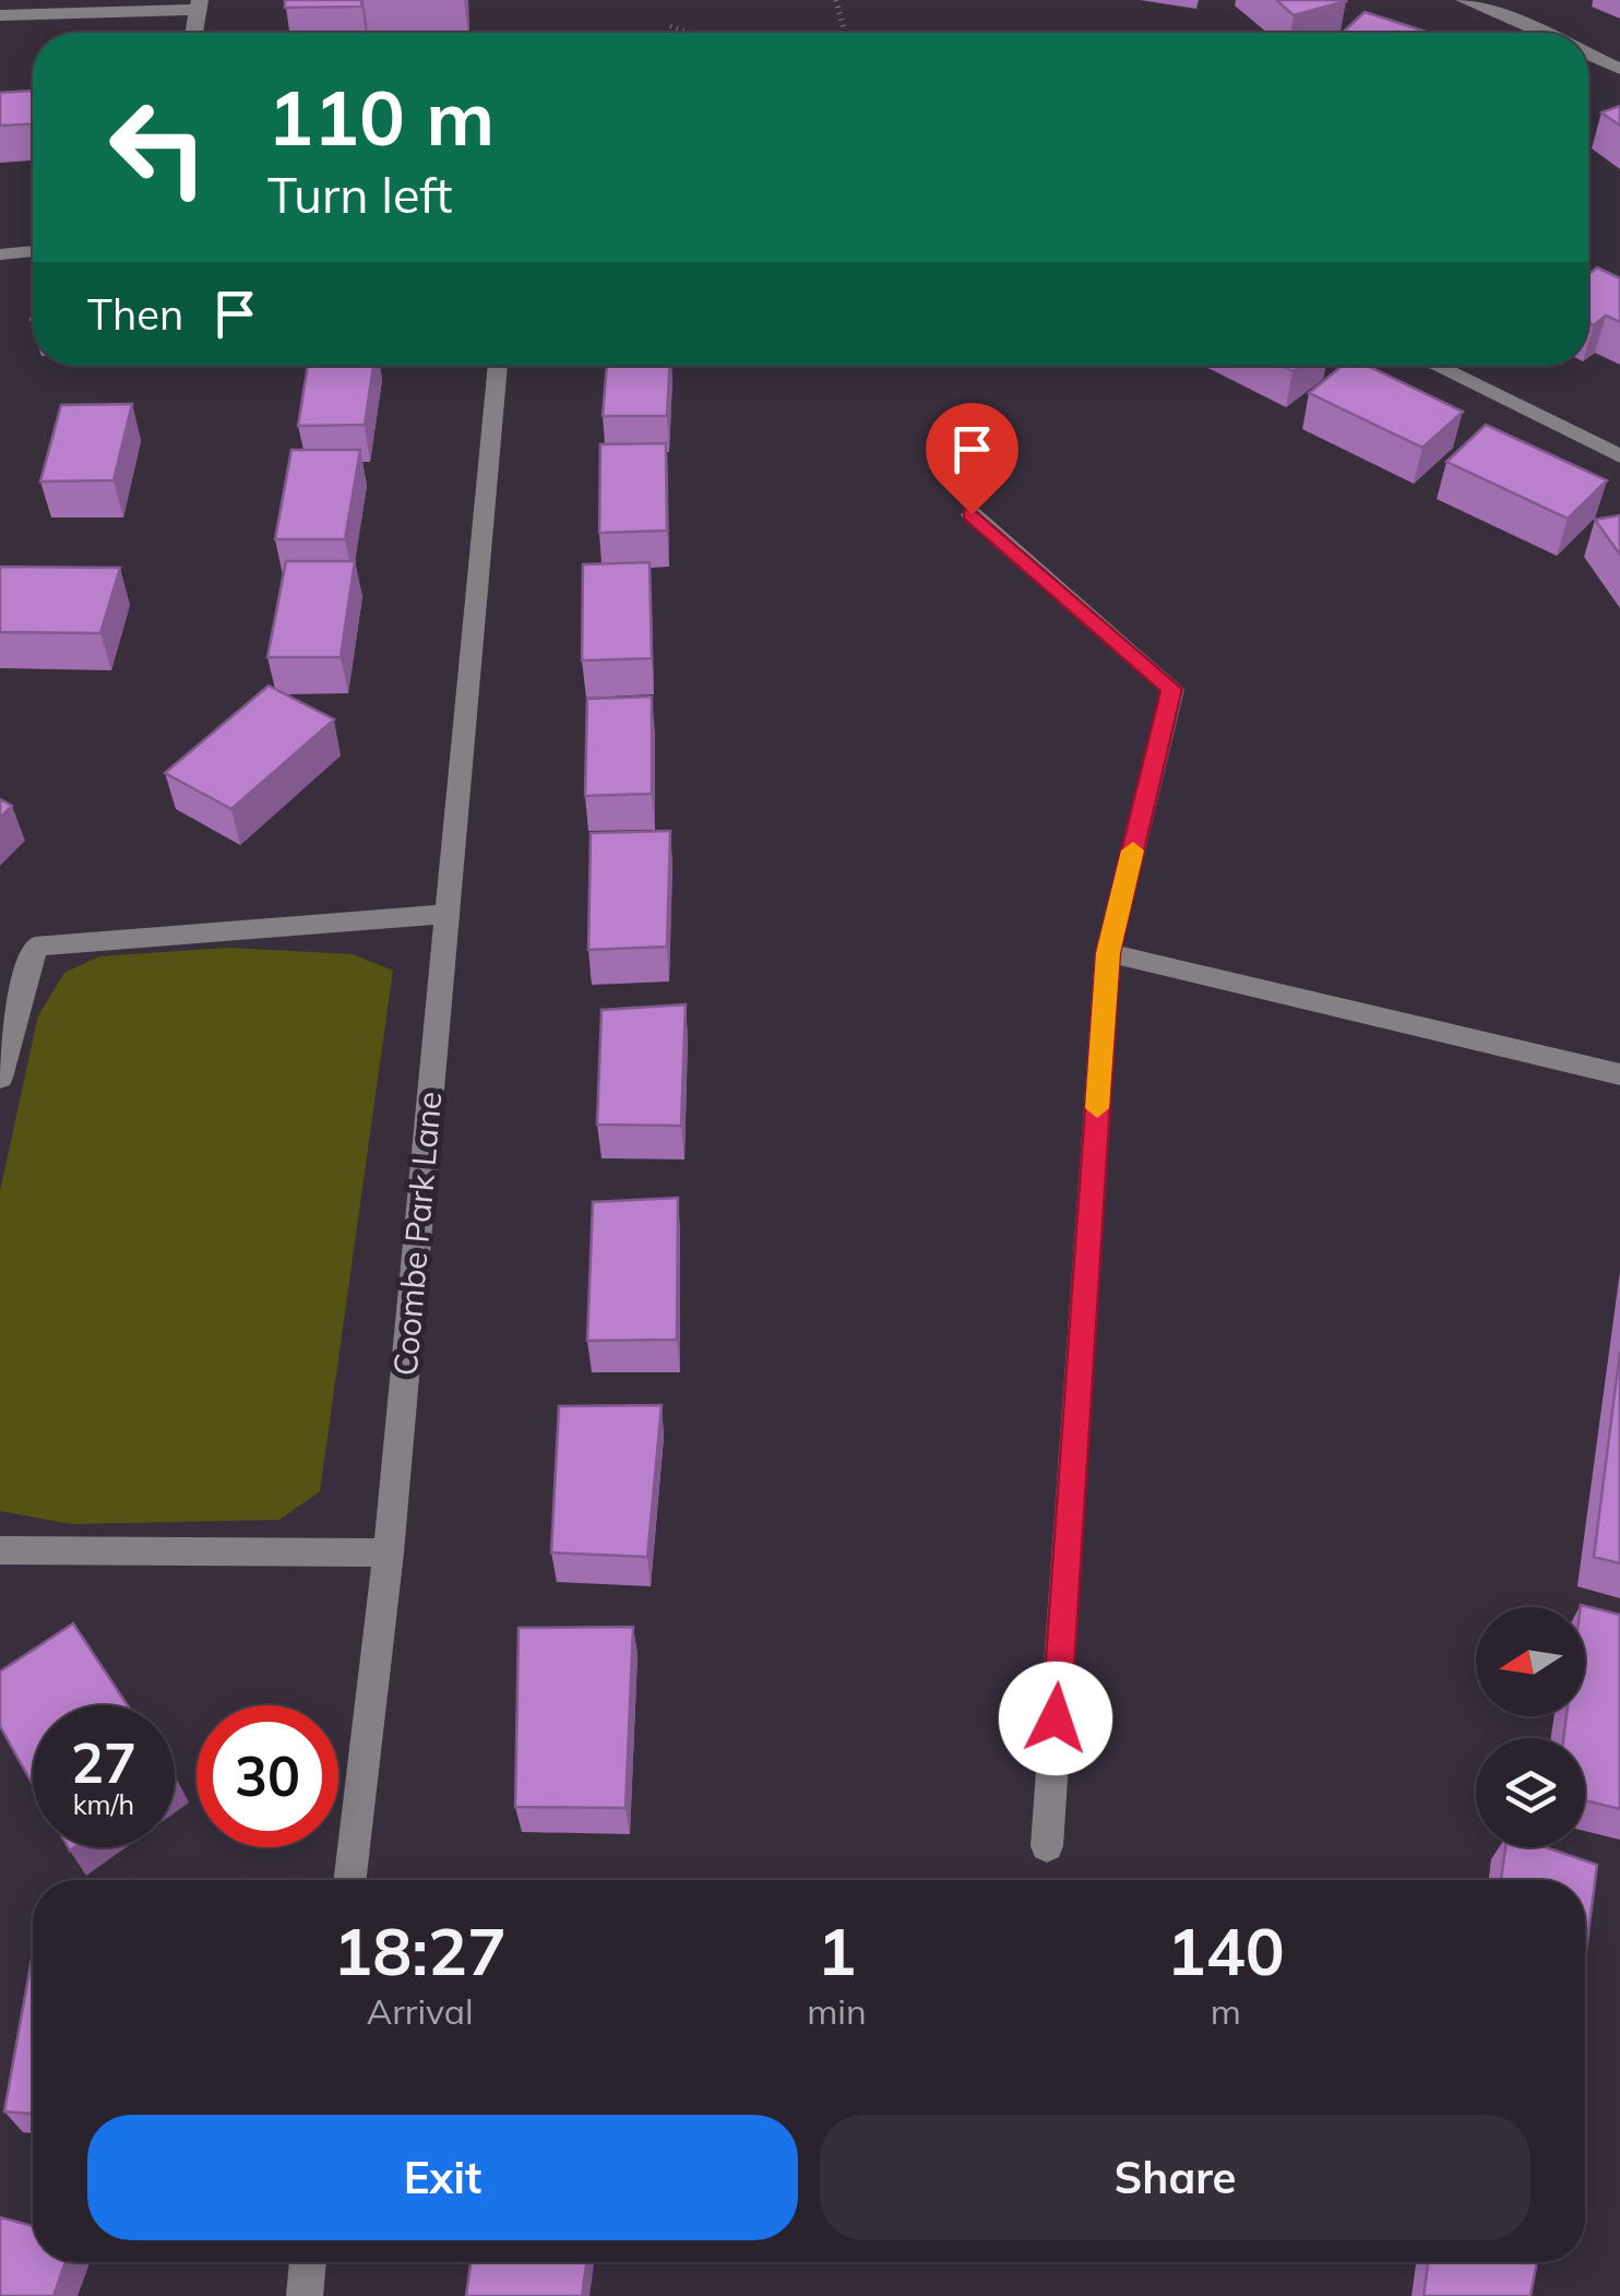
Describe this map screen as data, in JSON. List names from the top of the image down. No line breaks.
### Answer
{"streets":{"street":["Coombe Park Lane"]},"north":"left","page":{"turn":["110 m","Turn left"],"then":"Then","speed":"27 km/h","limit":"30","eta":["18:27","Arrival","1","min","140","m"],"buttons":["Exit","Share"]}}
